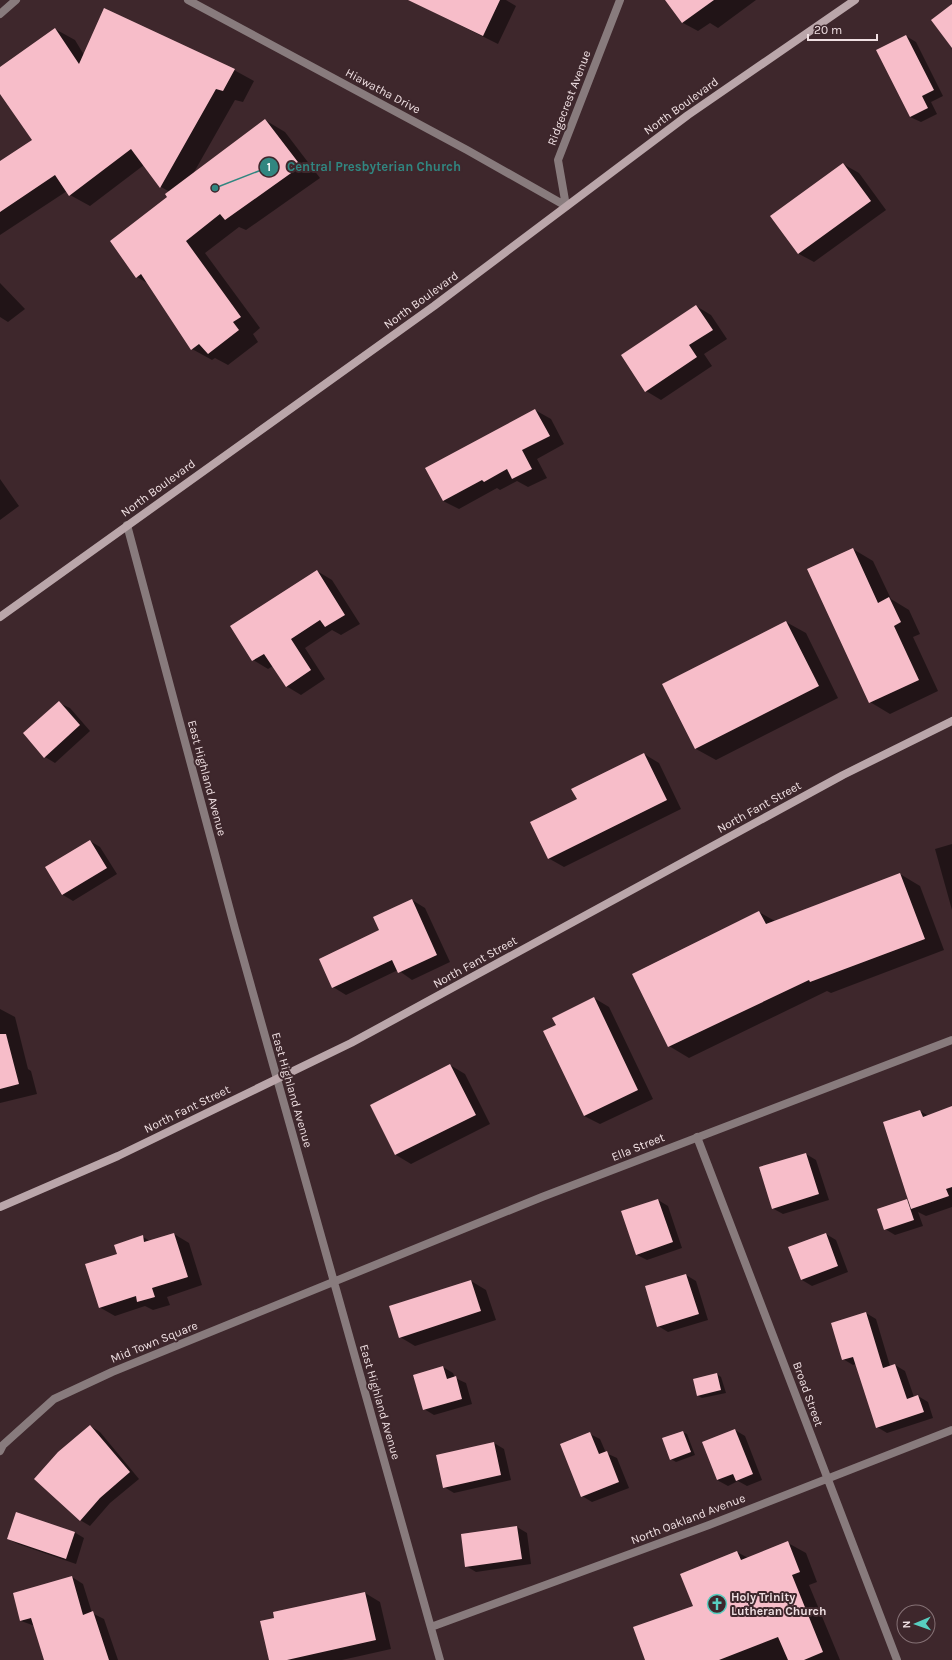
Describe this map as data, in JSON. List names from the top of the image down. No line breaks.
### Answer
{"streets":{"main road":["North Boulevard","North Fant Street"],"street":["Hiawatha Drive","Ridgecrest Avenue","East Highland Avenue","Ella Street","Mid Town Square","Broad Street","North Oakland Avenue"]},"crossings":[["Hiawatha Drive","Ridgecrest Avenue"],["Hiawatha Drive","North Boulevard"],["Ridgecrest Avenue","North Boulevard"],["North Boulevard","East Highland Avenue"],["East Highland Avenue","North Fant Street"],["East Highland Avenue","Ella Street"],["East Highland Avenue","Mid Town Square"],["East Highland Avenue","North Oakland Avenue"],["Ella Street","Mid Town Square"],["Ella Street","Broad Street"],["Broad Street","North Oakland Avenue"]],"places":{"other":["Central Presbyterian Church"],"church":["Holy Trinity Lutheran Church"]},"scale_bar":"20 m","north":"left"}
